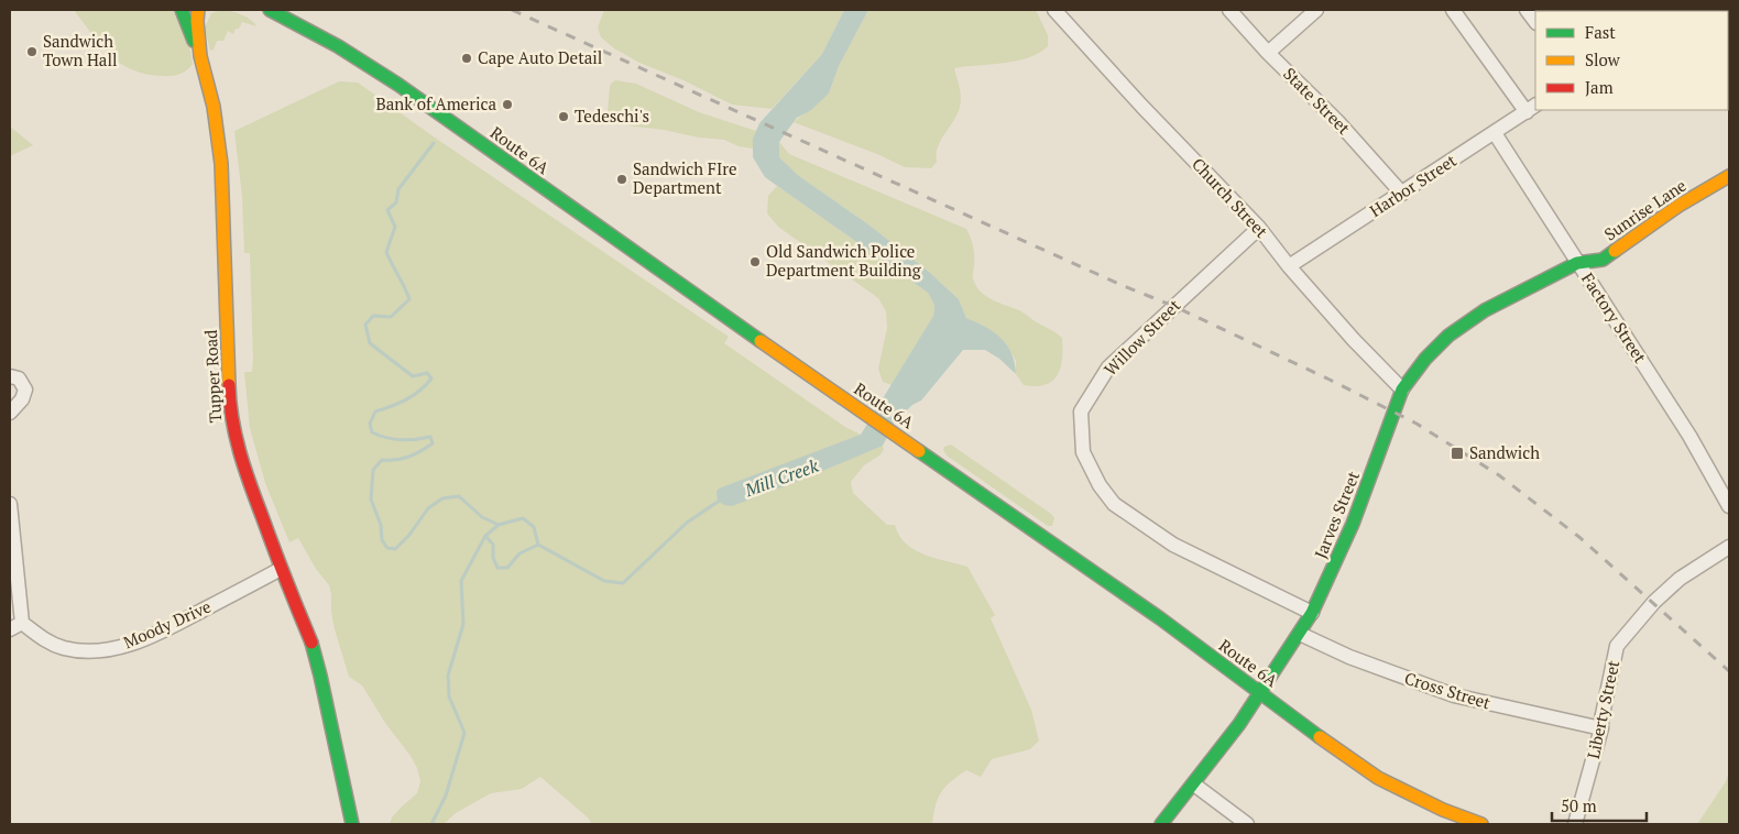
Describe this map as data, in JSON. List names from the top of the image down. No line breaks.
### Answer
{"streets":{"main road":["Route 6A","Sunrise Lane","Tupper Road","Jarves Street"],"street":["State Street","Harbor Street","Church Street","Factory Street","Willow Street","Moody Drive","Cross Street","Liberty Street"]},"crossings":[["State Street","Harbor Street"],["Route 6A","Jarves Street"],["Harbor Street","Church Street"],["Harbor Street","Factory Street"],["Church Street","Willow Street"],["Church Street","Jarves Street"],["Sunrise Lane","Factory Street"],["Sunrise Lane","Jarves Street"],["Factory Street","Jarves Street"],["Willow Street","Jarves Street"],["Tupper Road","Moody Drive"],["Jarves Street","Cross Street"],["Cross Street","Liberty Street"]],"water":["Mill Creek"],"places":{"other":["Sandwich Town Hall","Cape Auto Detail","Bank of America","Tedeschi's","Sandwich FIre Department","Old Sandwich Police Department Building"],"transit":["Sandwich"]},"legend":["Fast","Slow","Jam"],"scale_bar":"50 m"}
